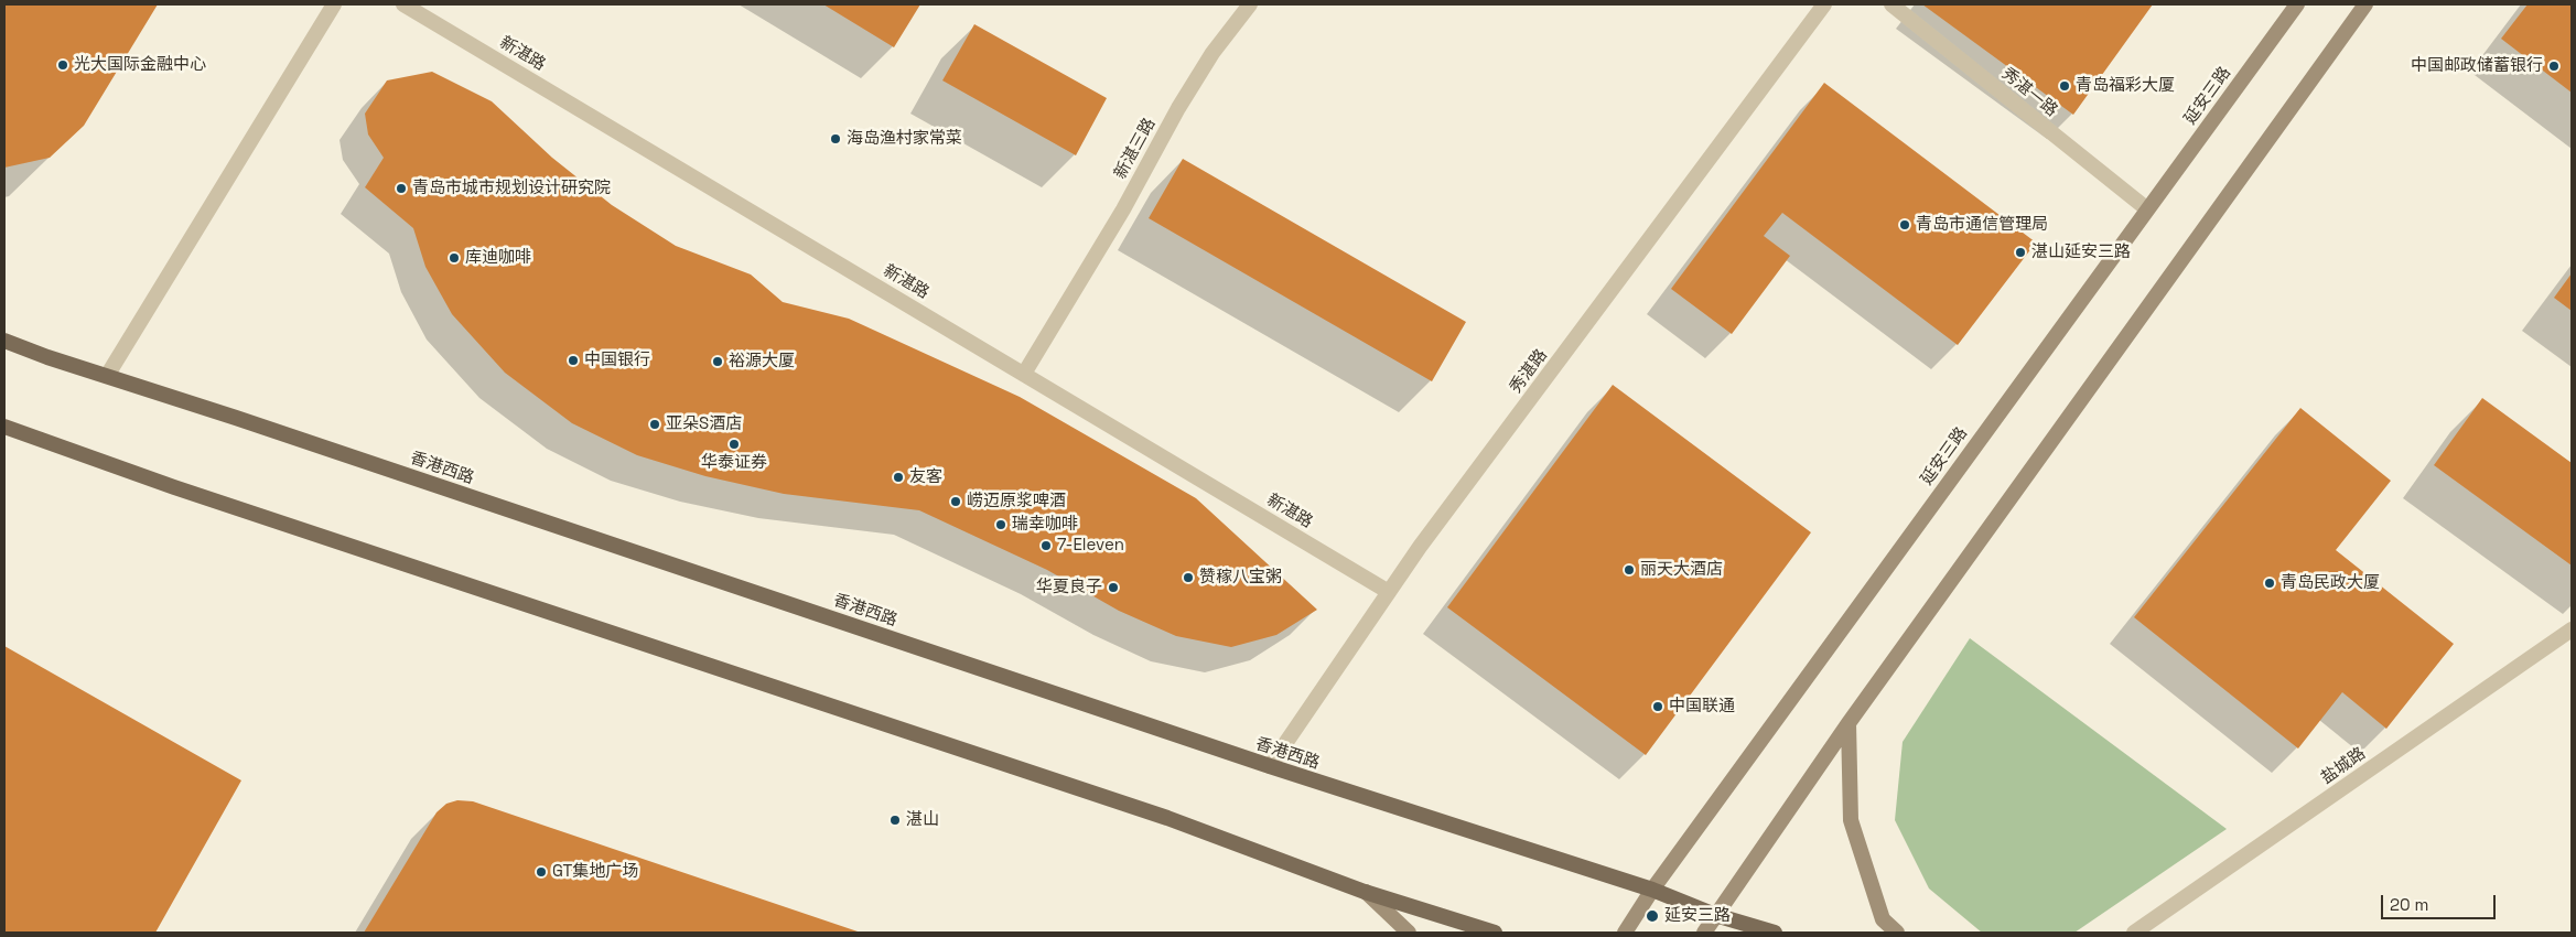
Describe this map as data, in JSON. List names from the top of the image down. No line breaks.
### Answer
{"streets":{"main road":["延安三路","香港西路"],"street":["新湛路","秀湛一路","新湛三路","秀湛路","盐城路"]},"crossings":[["新湛路","新湛三路"],["新湛路","秀湛路"],["秀湛一路","延安三路"],["延安三路","香港西路"],["秀湛路","香港西路"]],"places":["光大国际金融中心","中国邮政储蓄银行","青岛福彩大厦","海岛渔村家常菜","青岛市城市规划设计研究院","青岛市通信管理局","湛山延安三路","库迪咖啡","中国银行","裕源大厦","亚朵S酒店","华泰证券","友客","崂迈原浆啤酒","瑞幸咖啡","7-Eleven","丽天大酒店","赞稼八宝粥","青岛民政大厦","华夏良子","中国联通","湛山","GT集地广场","延安三路"],"scale_bar":"20 m"}
